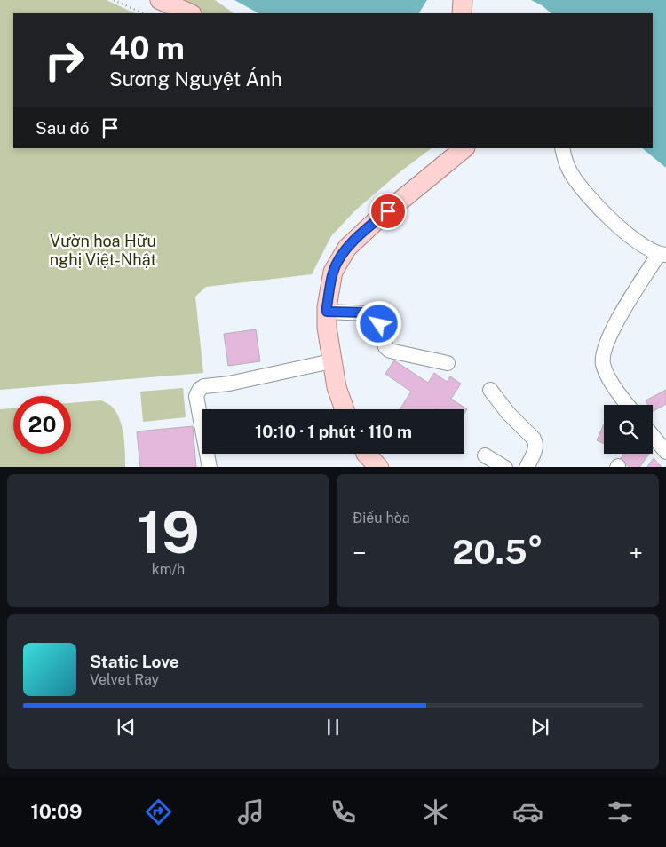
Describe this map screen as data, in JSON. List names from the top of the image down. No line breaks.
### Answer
{"parks":["Vườn hoa Hữu nghị Việt-Nhật"],"page":{"turn":["40 m","Sương Nguyệt Ánh"],"then":"Sau đó","limit":"20","trip":"10:10 · 1 phút · 110 m","tile":[["19","km/h"],"Điều hòa"],"heat":["−","20.5°","+"],"song":["Static Love","Velvet Ray"],"tabs":"10:09"}}
